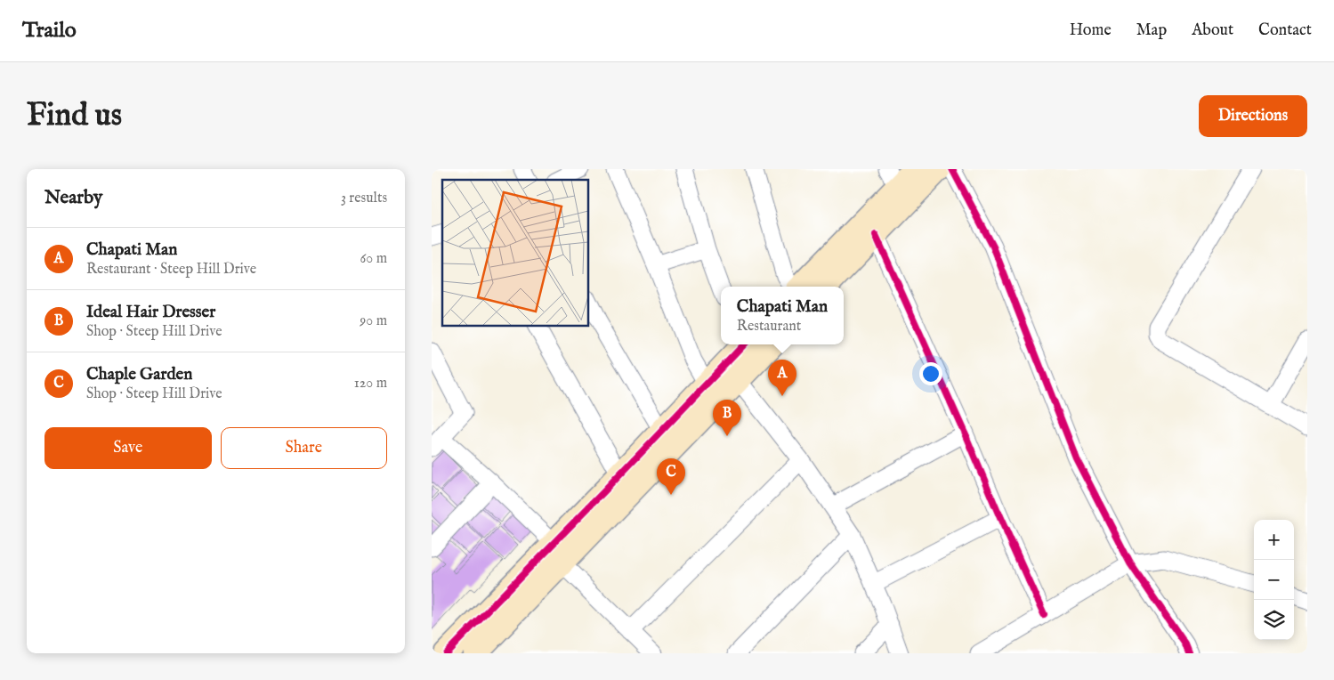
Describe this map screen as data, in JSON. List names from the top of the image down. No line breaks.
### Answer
{"page":{"header":"Trailo","nav":["Home","Map","About","Contact"],"buttons":["Directions",["Save","Share"]],"title":"Find us","heading":["Nearby","3 results"],"list":[{"mark":"A","name":"Chapati Man","note":"Restaurant · Steep Hill Drive","value":"60 m"},{"mark":"B","name":"Ideal Hair Dresser","note":"Shop · Steep Hill Drive","value":"90 m"},{"mark":"C","name":"Chaple Garden","note":"Shop · Steep Hill Drive","value":"120 m"}],"popup":["Chapati Man","Restaurant"],"pins":["A","B","C"],"map_buttons":["+","−"]}}
